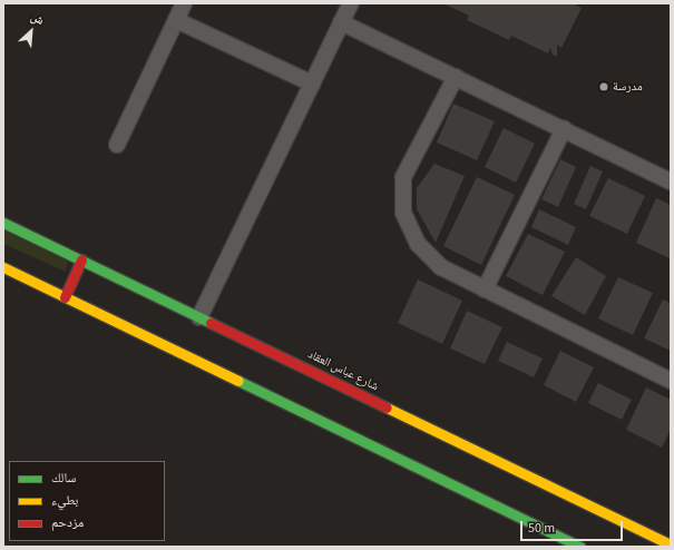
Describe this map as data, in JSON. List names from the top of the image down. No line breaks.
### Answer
{"streets":{"street":["شارع عباس العقاد"]},"places":["مدرسة"],"legend":["سالك","بطيء","مزدحم"],"scale_bar":"50 m","north":"top right"}
